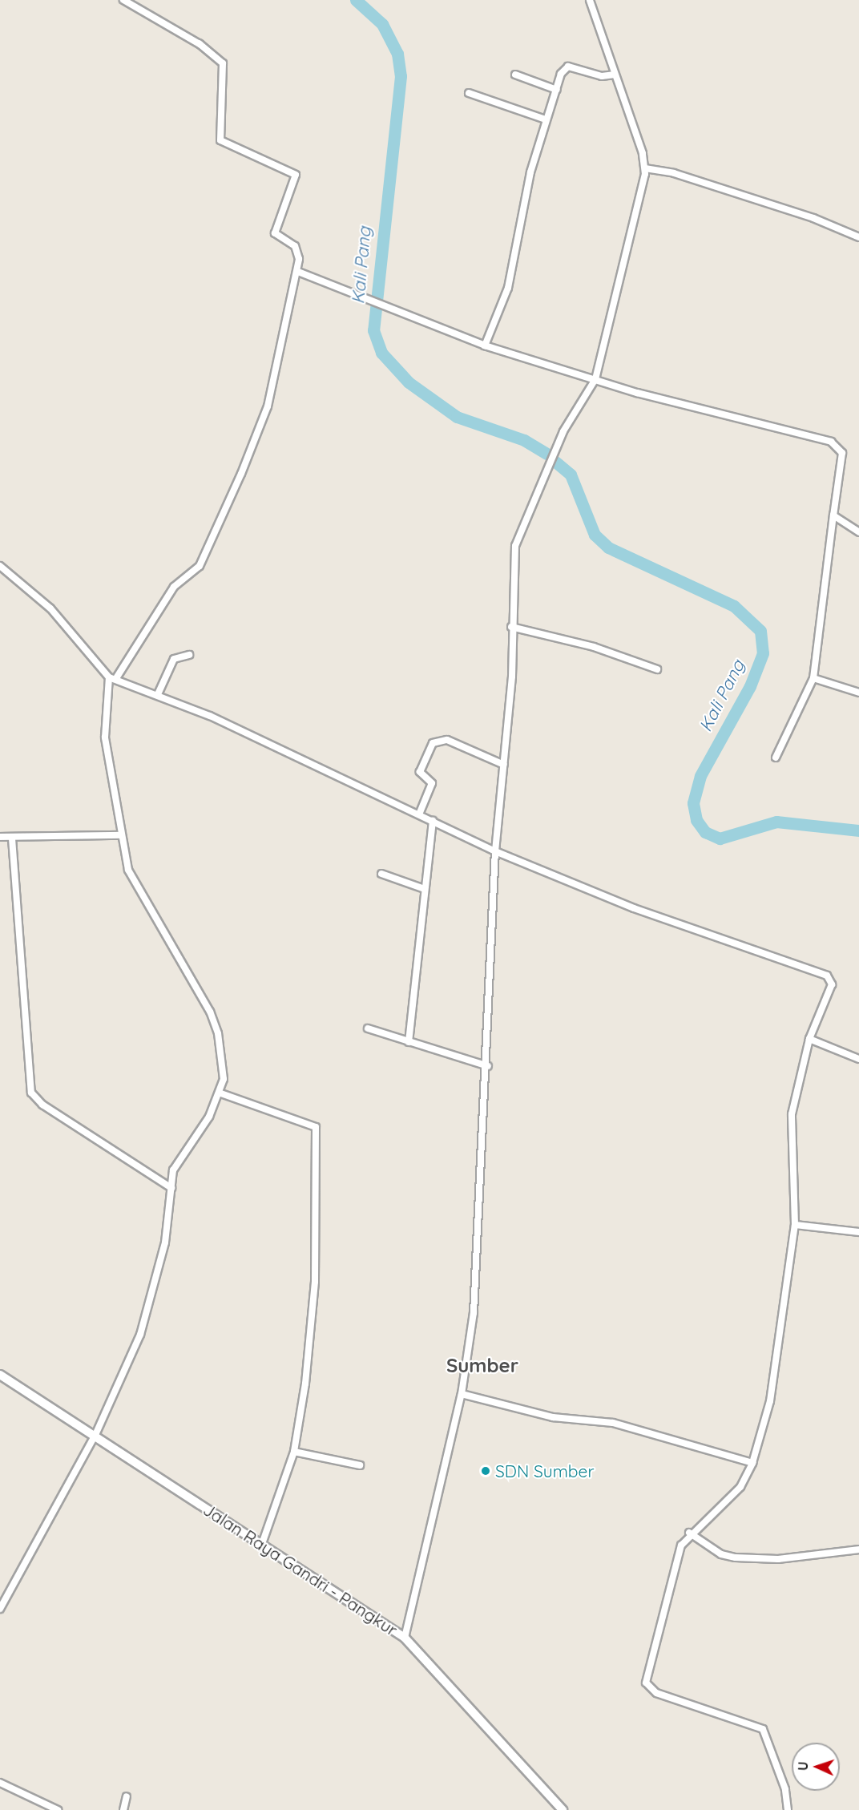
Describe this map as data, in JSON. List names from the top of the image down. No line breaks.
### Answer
{"streets":{"street":["Jalan Raya Gandri - Pangkur"]},"districts":["Sumber"],"water":["Kali Pang"],"places":["SDN Sumber"],"north":"left"}
